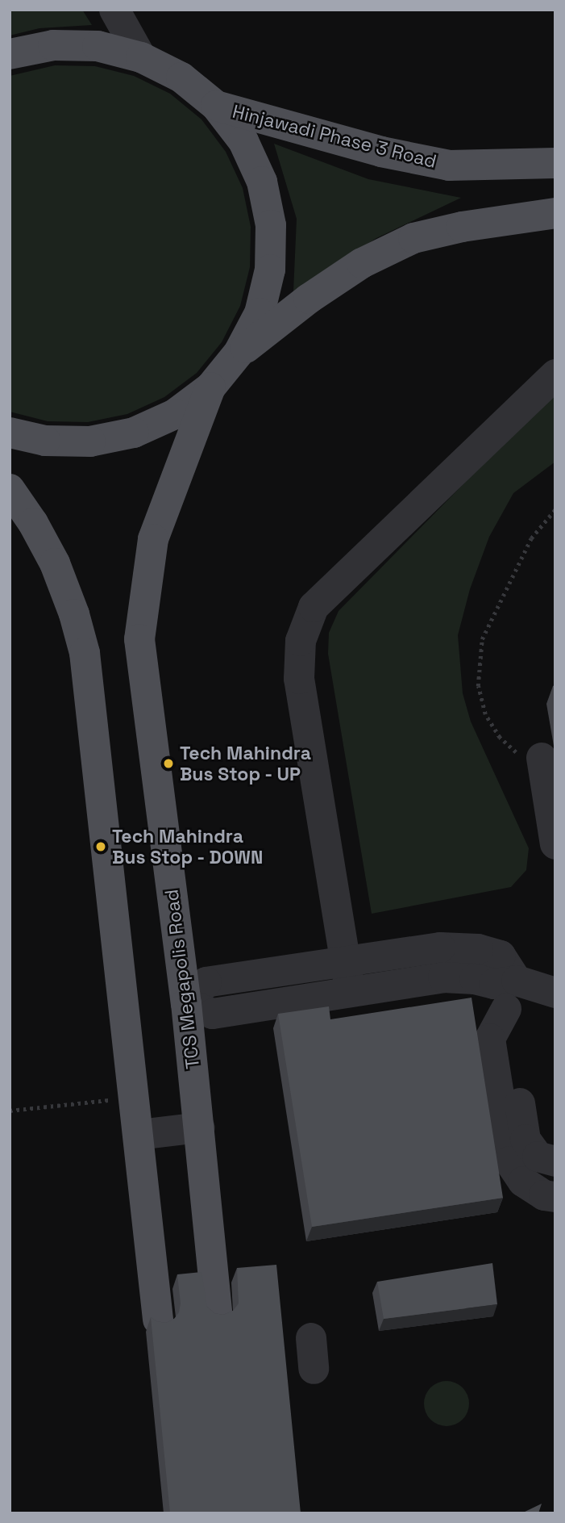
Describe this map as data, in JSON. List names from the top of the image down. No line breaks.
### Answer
{"streets":{"main road":["Hinjawadi Phase 3 Road","TCS Megapolis Road"]},"places":["Tech Mahindra Bus Stop - UP","Tech Mahindra Bus Stop - DOWN"]}
